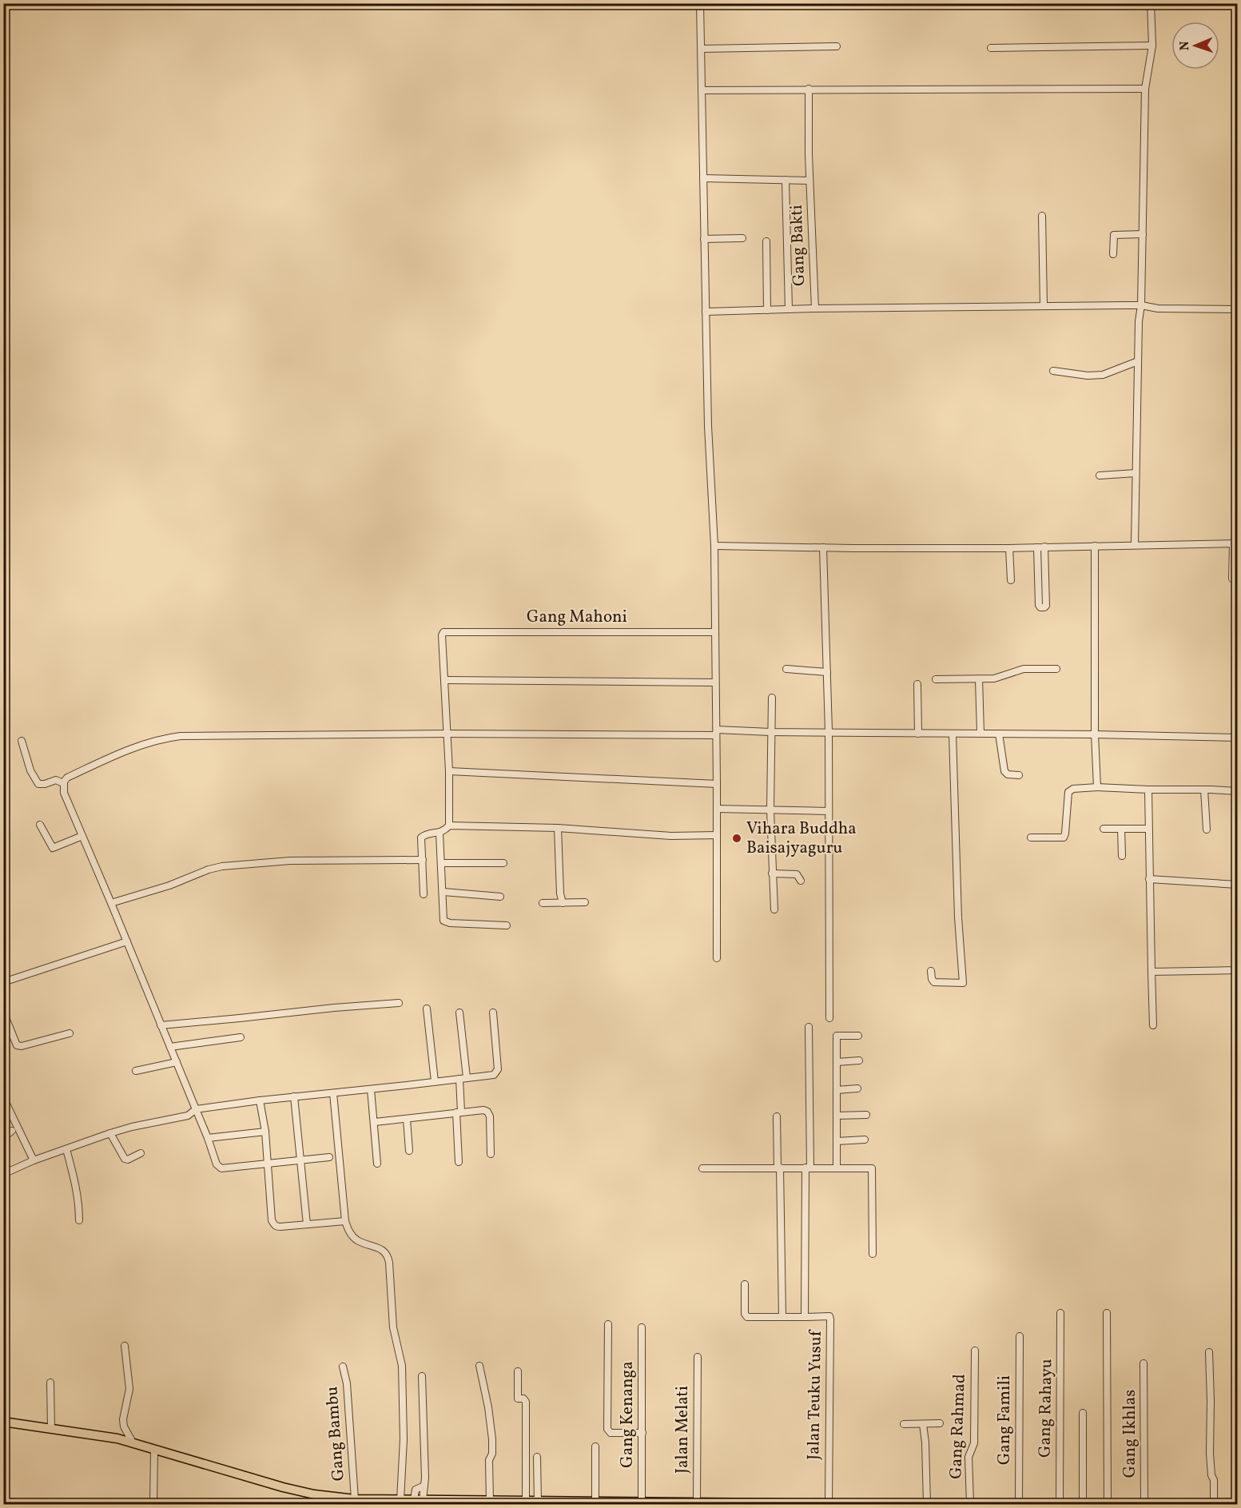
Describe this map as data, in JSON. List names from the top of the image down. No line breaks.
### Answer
{"streets":{"street":["Gang Bakti","Gang Mahoni","Jalan Teuku Yusuf","Gang Rahayu","Gang Kenanga","Gang Famili","Gang Rahmad","Jalan Melati","Gang Bambu","Gang Ikhlas"]},"places":["Vihara Buddha Baisajyaguru"],"north":"left"}
